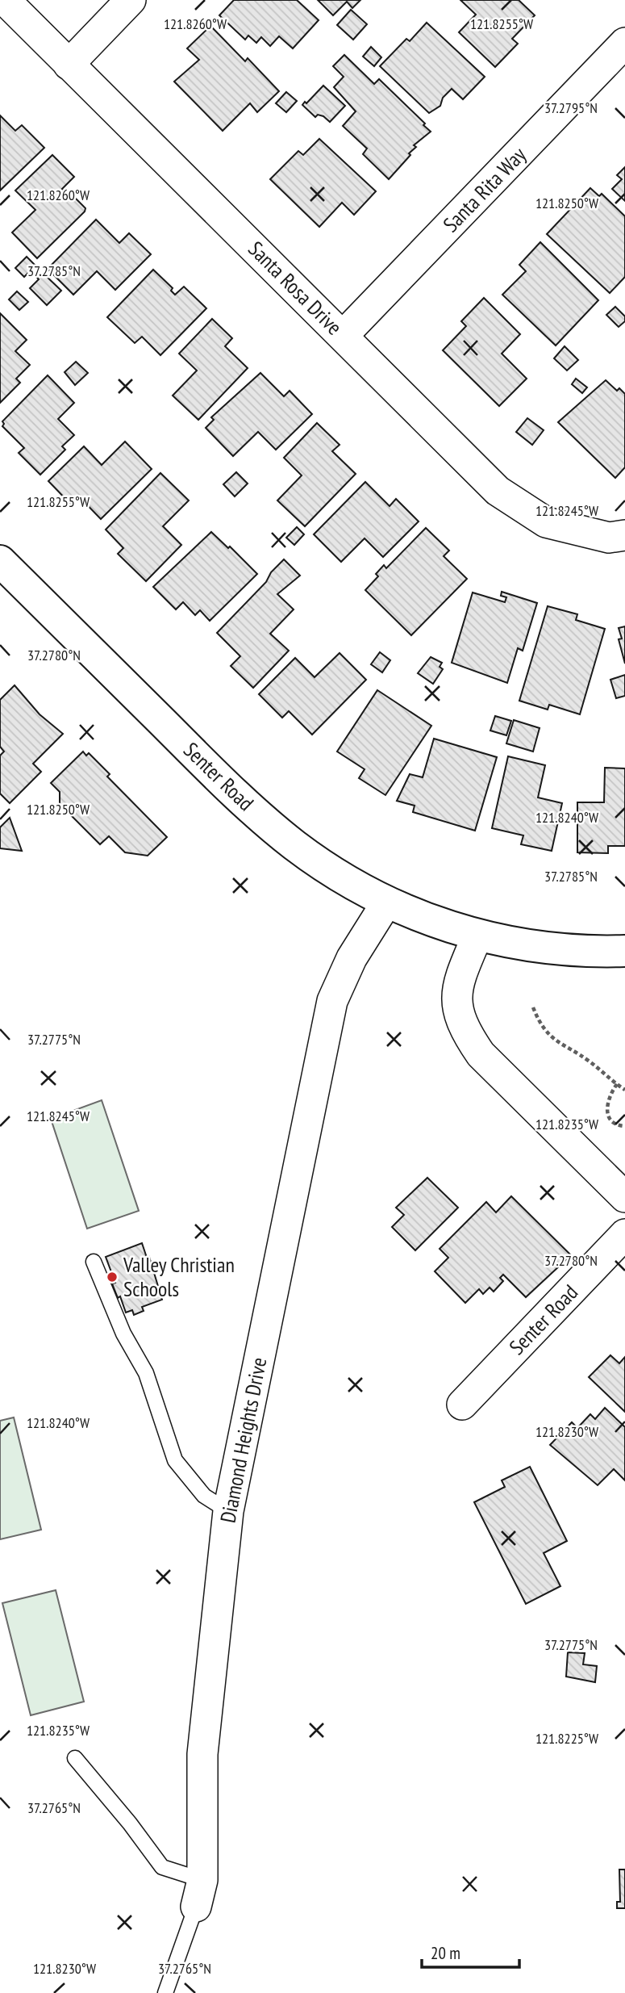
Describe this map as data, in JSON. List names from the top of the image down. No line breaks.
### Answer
{"streets":{"main road":["Senter Road"],"street":["Santa Rita Way","Santa Rosa Drive","Diamond Heights Drive"]},"crossings":[["Santa Rita Way","Santa Rosa Drive"],["Senter Road","Diamond Heights Drive"]],"places":["Valley Christian Schools"],"scale_bar":"20 m","coordinates":["121.8260°W","121.8255°W","37.2795°N","121.8250°W","37.2785°N","121.8245°W","37.2780°N","121.8240°W","37.2775°N","121.8235°W","121.8230°W","121.8225°W","37.2765°N"]}
